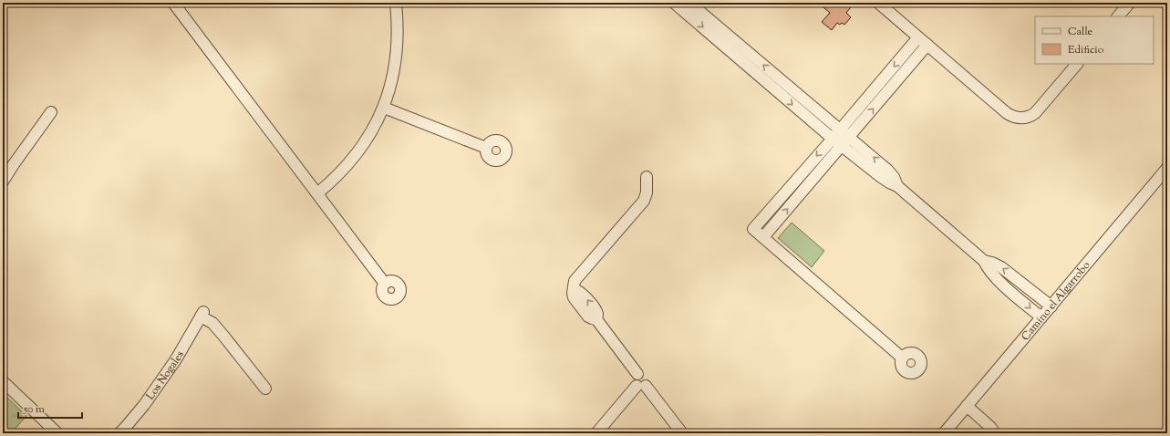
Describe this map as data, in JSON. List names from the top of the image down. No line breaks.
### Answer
{"streets":{"street":["Camino el Algarrobo","Los Nogales"]},"legend":["Calle","Edificio"],"scale_bar":"50 m"}
